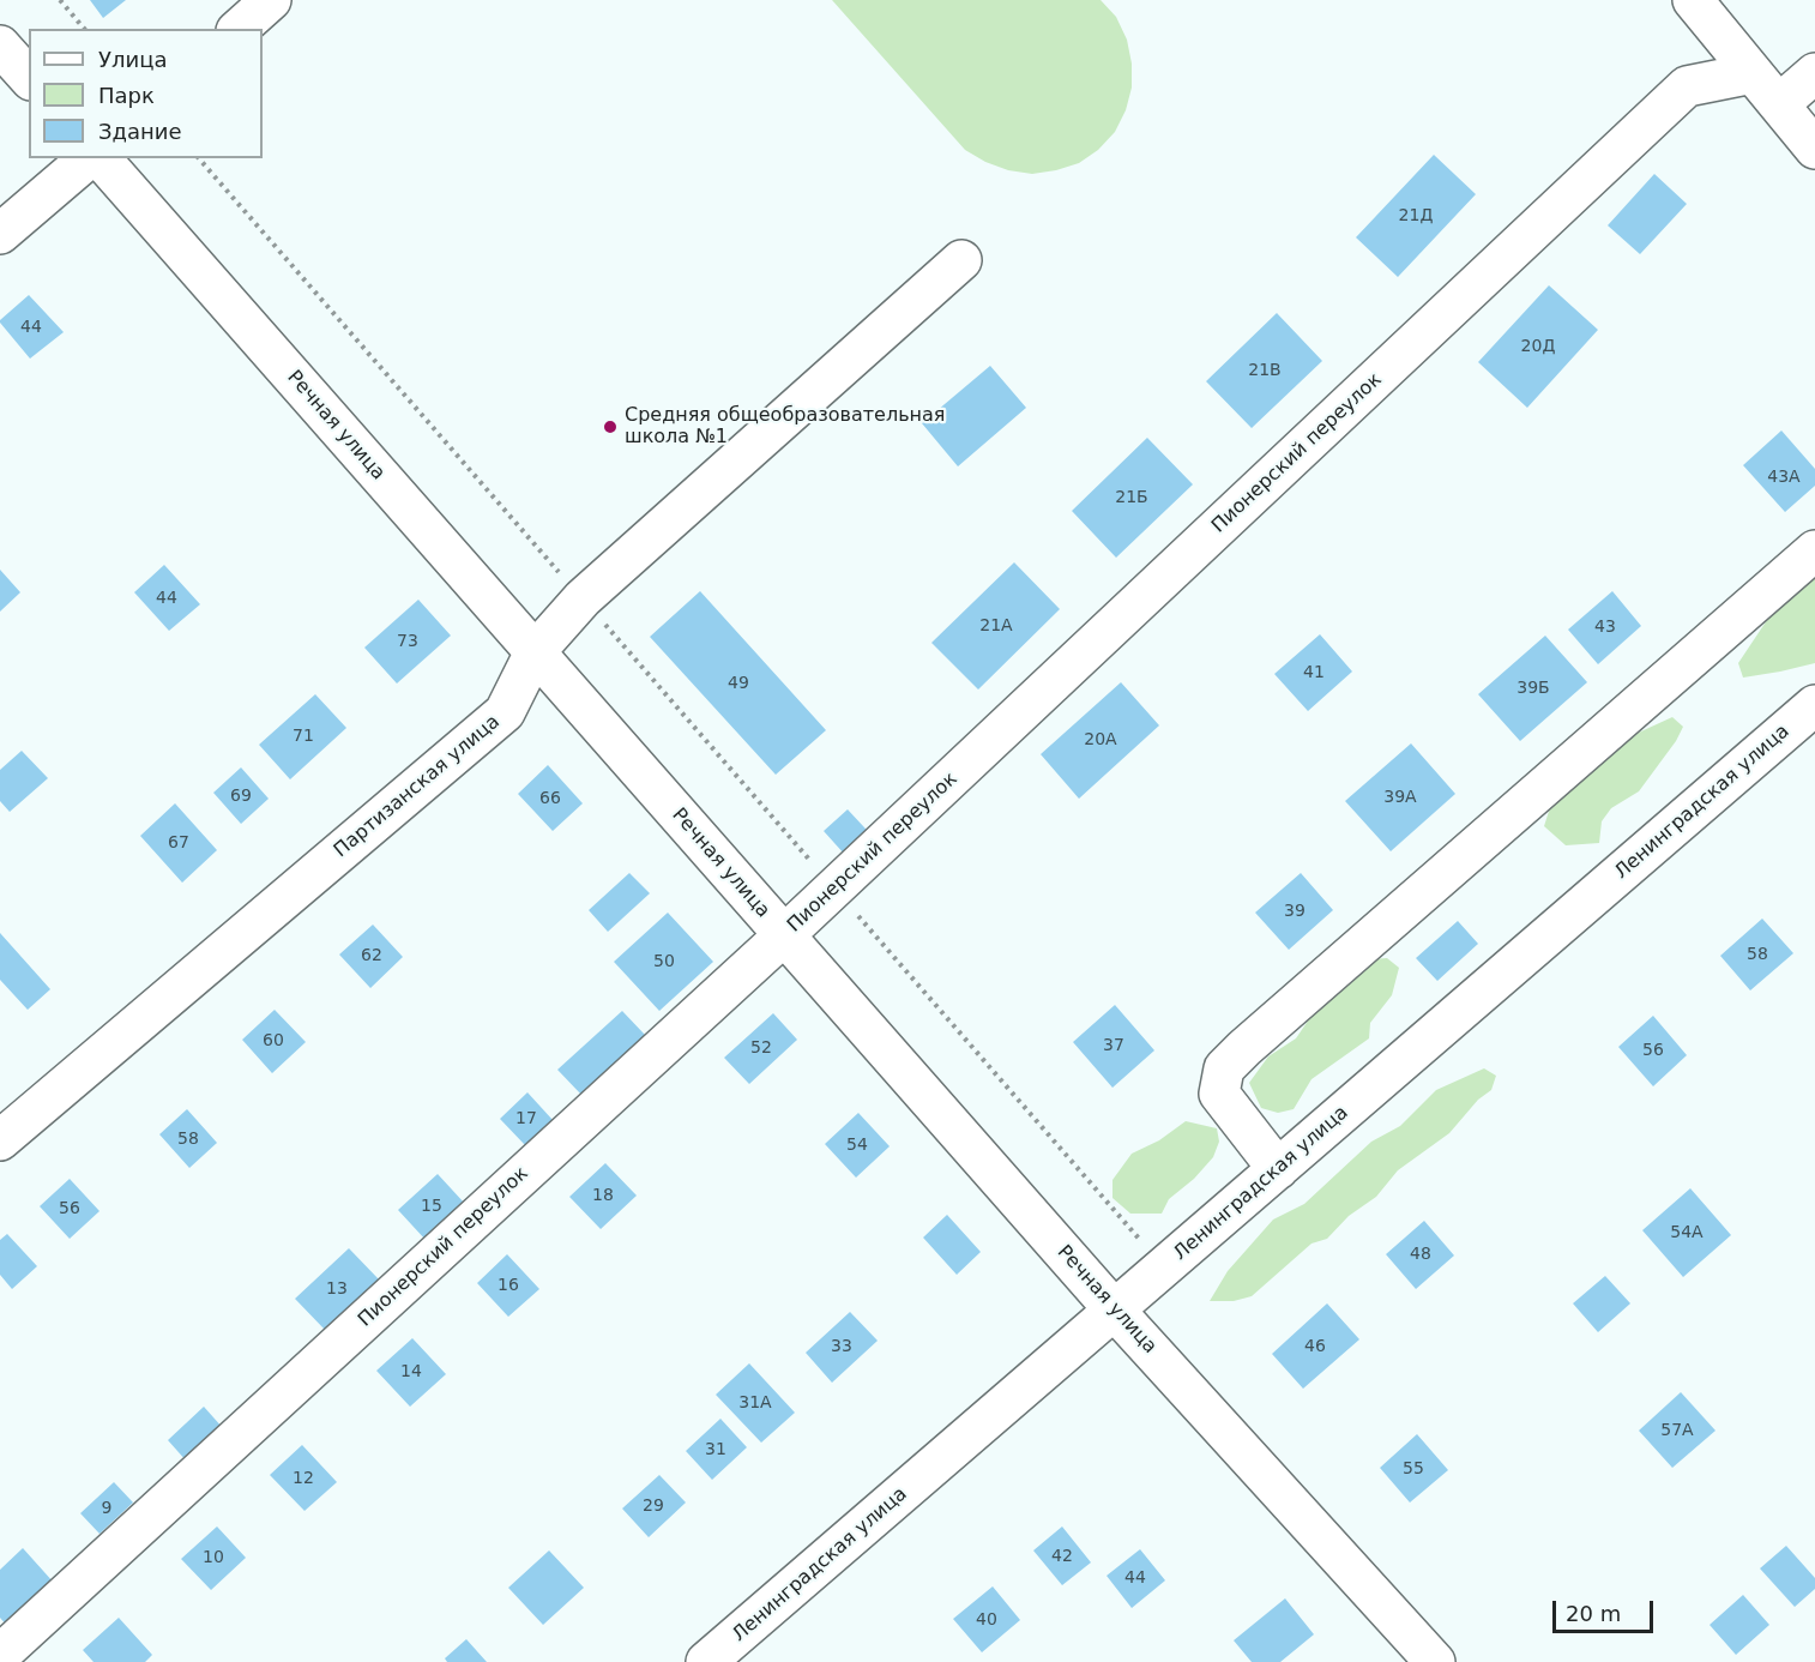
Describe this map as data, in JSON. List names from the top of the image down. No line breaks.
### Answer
{"streets":{"street":["Речная улица","Пионерский переулок","Партизанская улица","Ленинградская улица"]},"crossings":[["Речная улица","Пионерский переулок"],["Речная улица","Партизанская улица"],["Речная улица","Ленинградская улица"]],"places":["Средняя общеобразовательная школа №1"],"house_numbers":["21Д","44","20Д","21В","43А","21Б","44","21А","43","73","41","49","39Б","71","20А","69","39А","66","67","39","58","62","50","60","37","52","56","17","58","54","18","15","56","54А","48","16","13","33","46","14","31А","57А","31","55","12","29","9","42","10","44","40"],"legend":["Улица","Парк","Здание"],"scale_bar":"20 m"}
